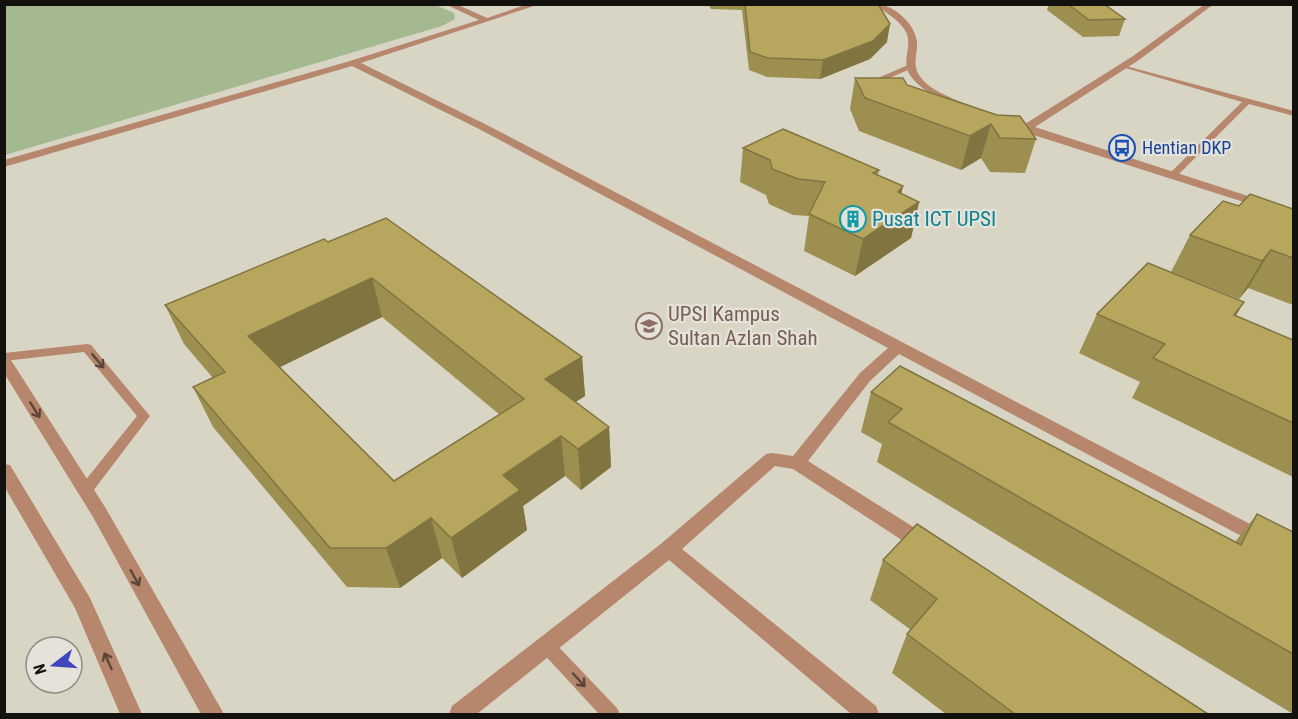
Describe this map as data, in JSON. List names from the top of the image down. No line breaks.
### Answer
{"places":{"bus stop":["Hentian DKP"],"building":["Pusat ICT UPSI"],"school or university":["UPSI Kampus Sultan Azlan Shah"]},"north":"left"}
